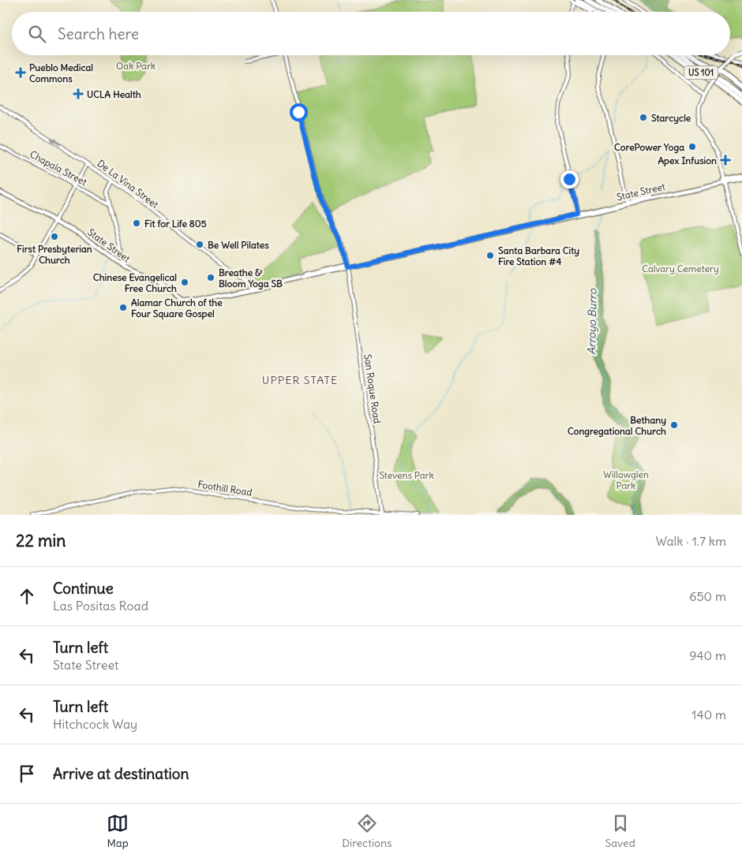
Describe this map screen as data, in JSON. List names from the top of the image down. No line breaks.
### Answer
{"streets":{"highway":["US 101"],"main road":["State Street"],"street":["Chapala Street","De La Vina Street","San Roque Road","Foothill Road"]},"crossings":[["De La Vina Street","State Street"],["State Street","San Roque Road"],["San Roque Road","Foothill Road"]],"districts":["UPPER STATE"],"water":["Arroyo Burro"],"parks":["Oak Park","Calvary Cemetery","Willowglen Park","Stevens Park"],"places":{"health":["Pueblo Medical Commons","UCLA Health","Apex Infusion"],"other":["Starcycle","CorePower Yoga","Fit for Life 805","First Presbyterian Church","Be Well Pilates","Santa Barbara City Fire Station #4","Breathe & Bloom Yoga SB","Chinese Evangelical Free Church","Alamar Church of the Four Square Gospel","Bethany Congregational Church"]},"page":{"search":"Search here","heading":["22 min","Walk · 1.7 km"],"list":[["Continue","Las Positas Road","650 m"],["Turn left","State Street","940 m"],["Turn left","Hitchcock Way","140 m"],"Arrive at destination"],"nav":["Map","Directions","Saved"]}}
